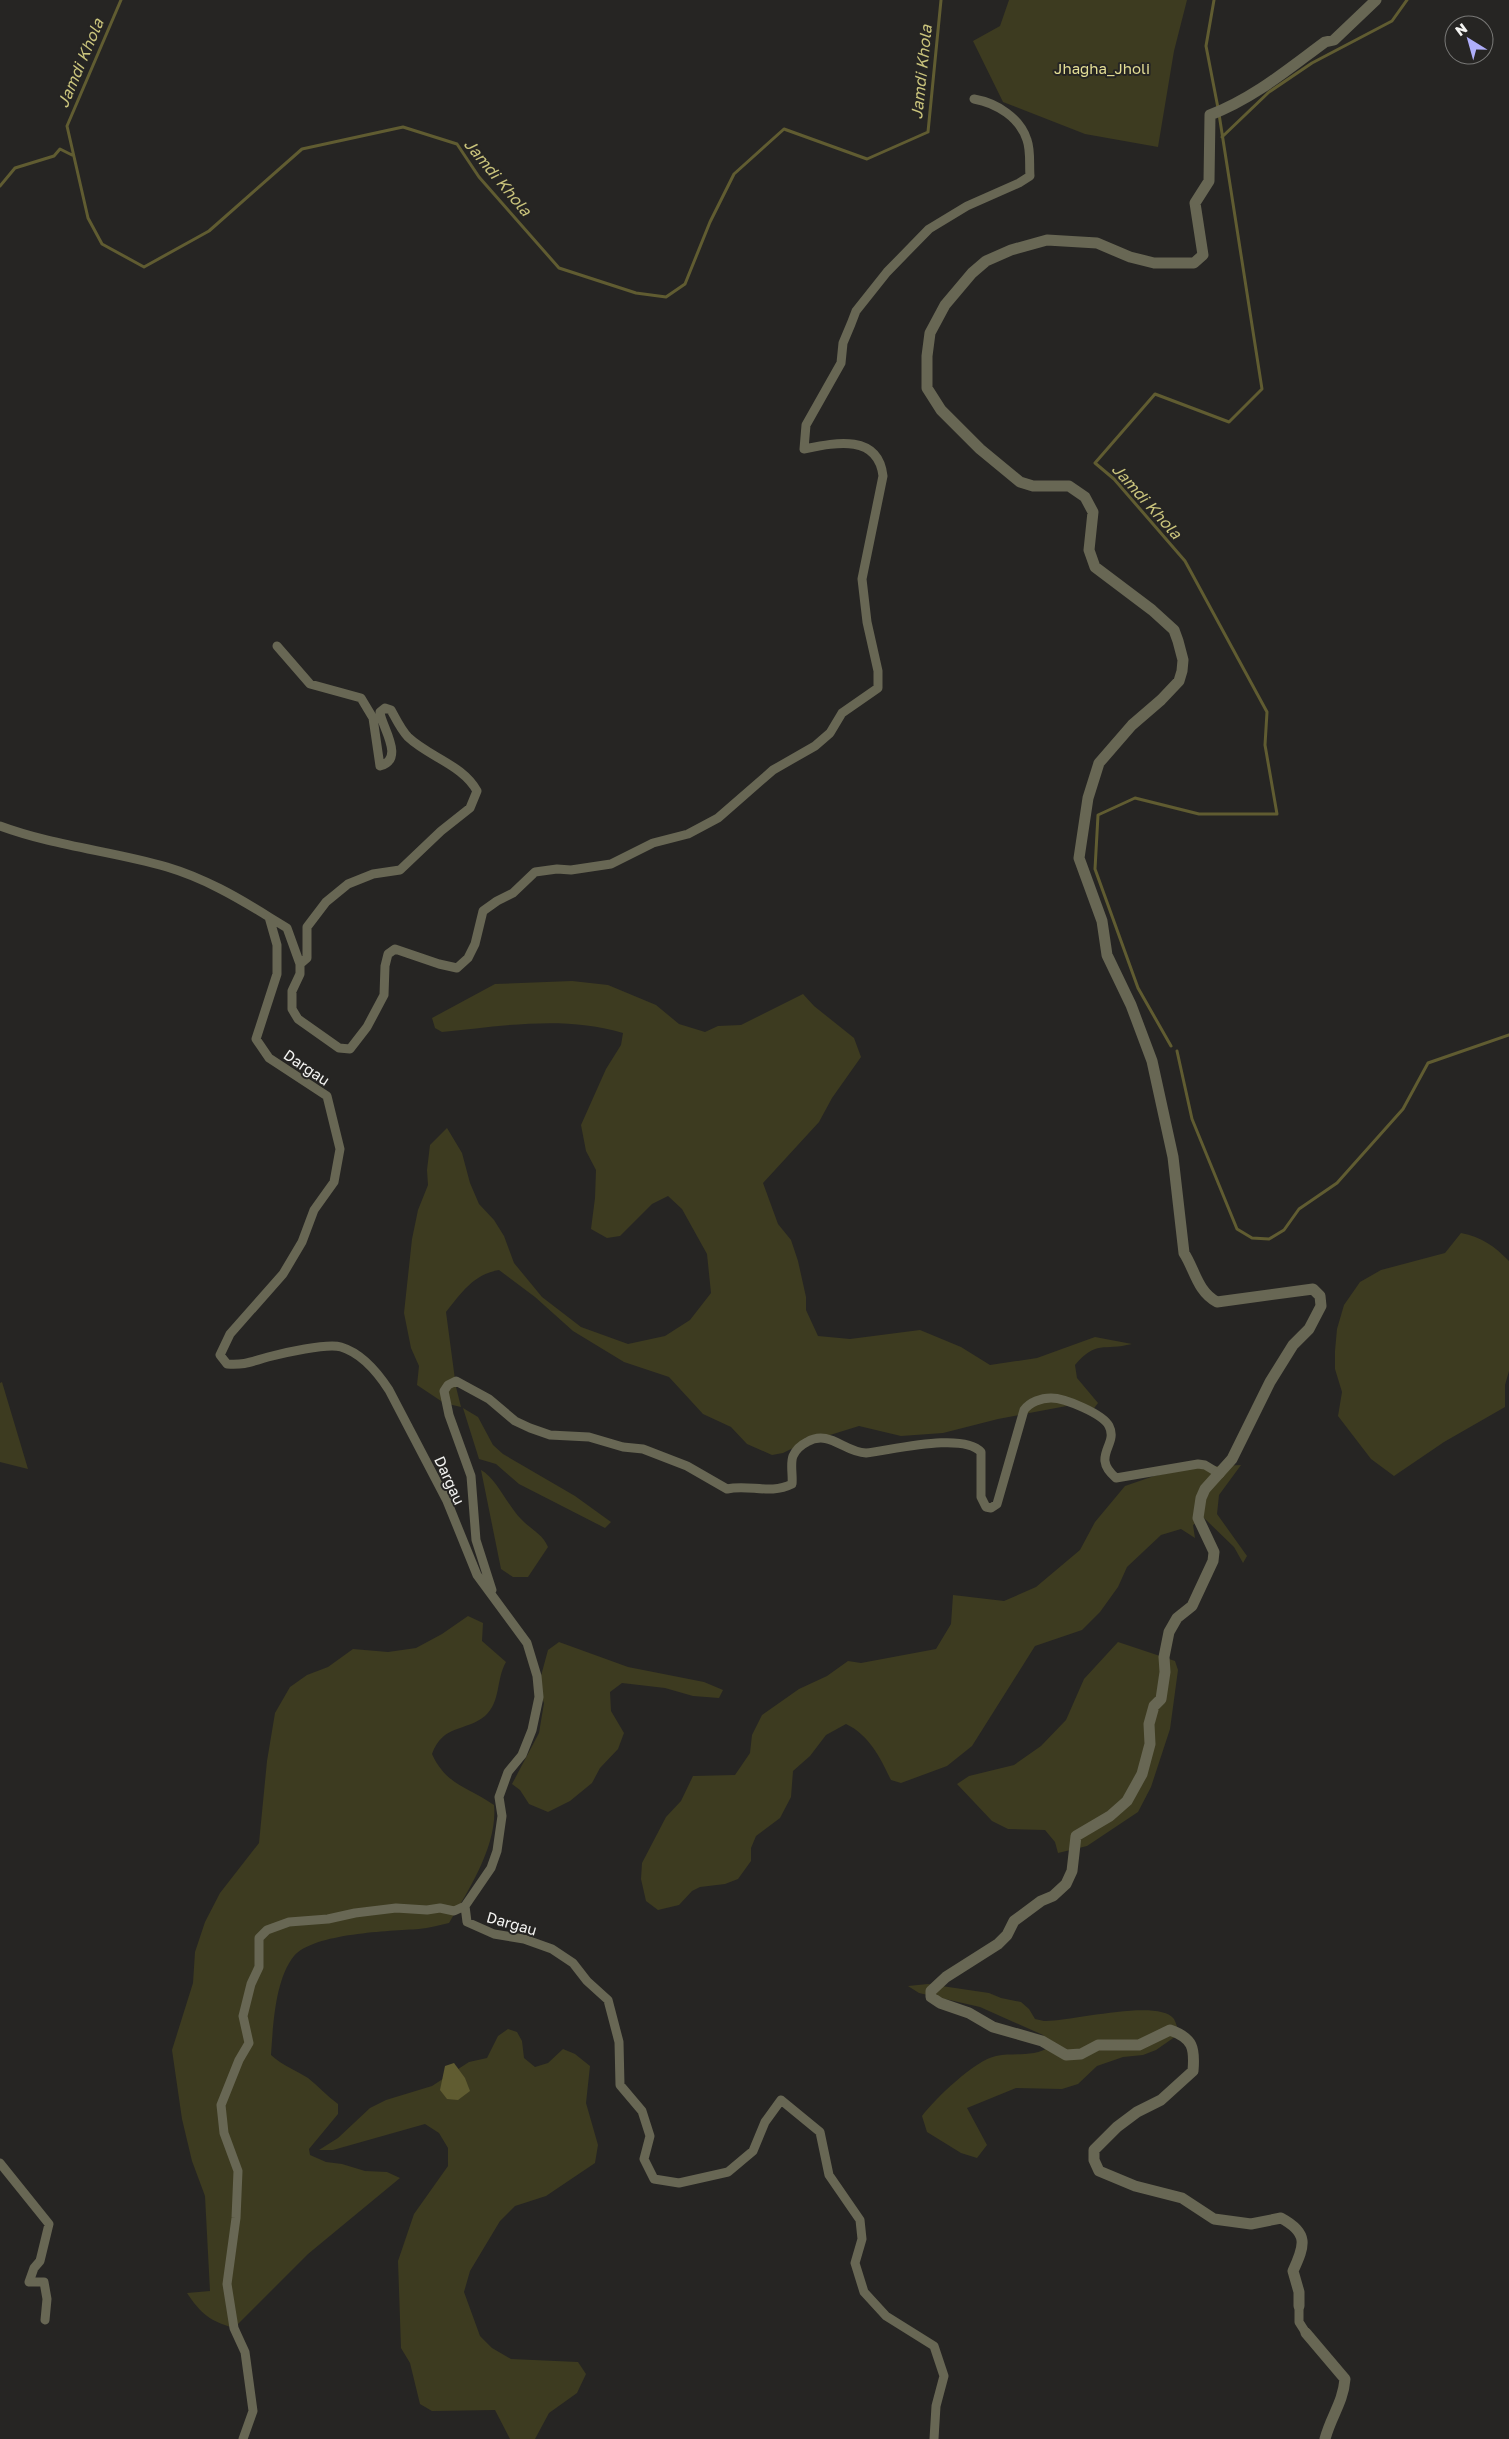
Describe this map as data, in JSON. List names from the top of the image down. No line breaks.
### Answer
{"streets":{"street":["Dargau"]},"water":["Jamdi Khola"],"parks":["Jhagha_Jholi"],"north":"top left"}
